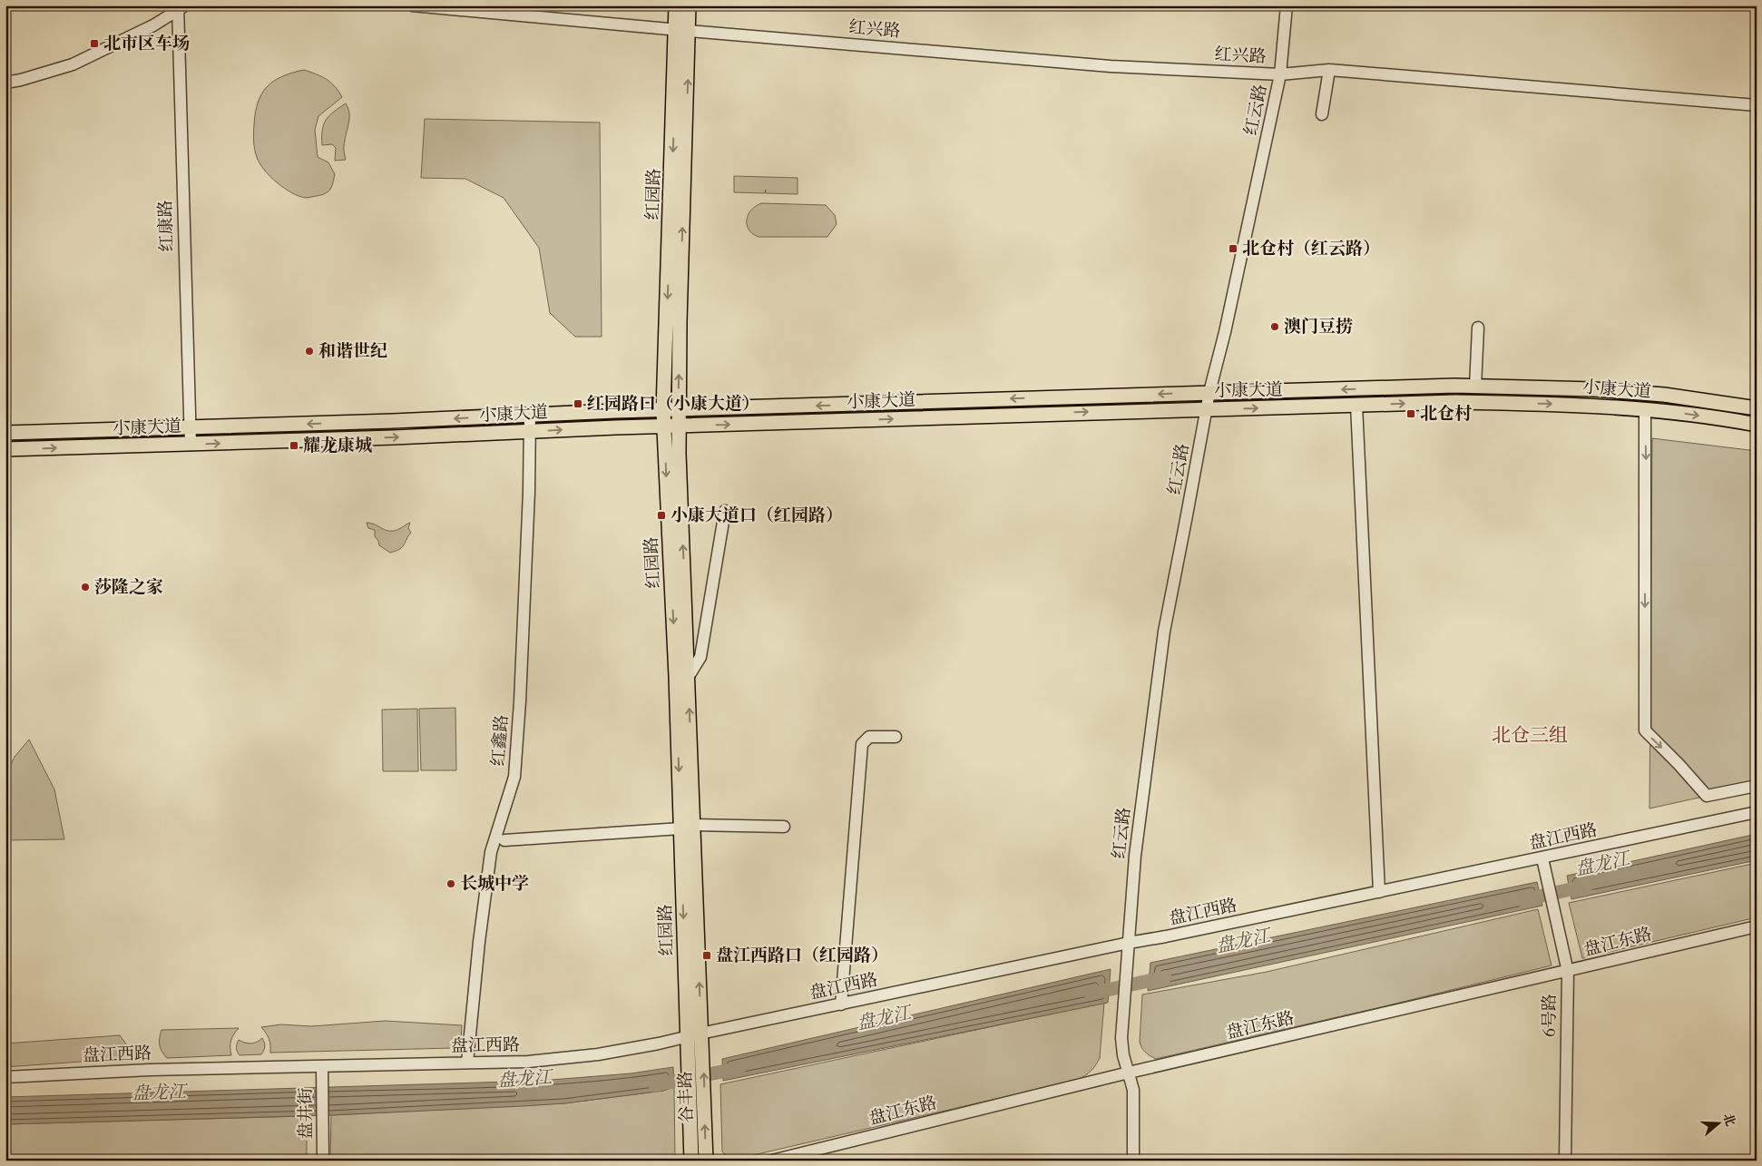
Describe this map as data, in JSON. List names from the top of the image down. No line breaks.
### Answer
{"streets":{"main road":["红园路","小康大道","谷丰路"],"street":["红兴路","红云路","红康路","红鑫路","盘江西路","盘江东路","6号路","盘井街"]},"crossings":[["红兴路","红云路"],["红兴路","红园路"],["红云路","小康大道"],["红云路","盘江西路"],["红云路","盘江东路"],["红园路","小康大道"],["红园路","盘江西路"],["红园路","谷丰路"],["红康路","小康大道"],["小康大道","红鑫路"],["红鑫路","盘江西路"],["盘江西路","6号路"],["盘江西路","谷丰路"],["盘江西路","盘井街"],["盘江东路","6号路"]],"districts":["北仓三组"],"water":["盘龙江"],"places":{"transit":["北市区车场","北仓村（红云路）","红园路口（小康大道）","北仓村","耀龙康城","小康大道口（红园路）","盘江西路口（红园路）"],"other":["澳门豆捞","和谐世纪","莎隆之家","长城中学"]},"north":"right"}
